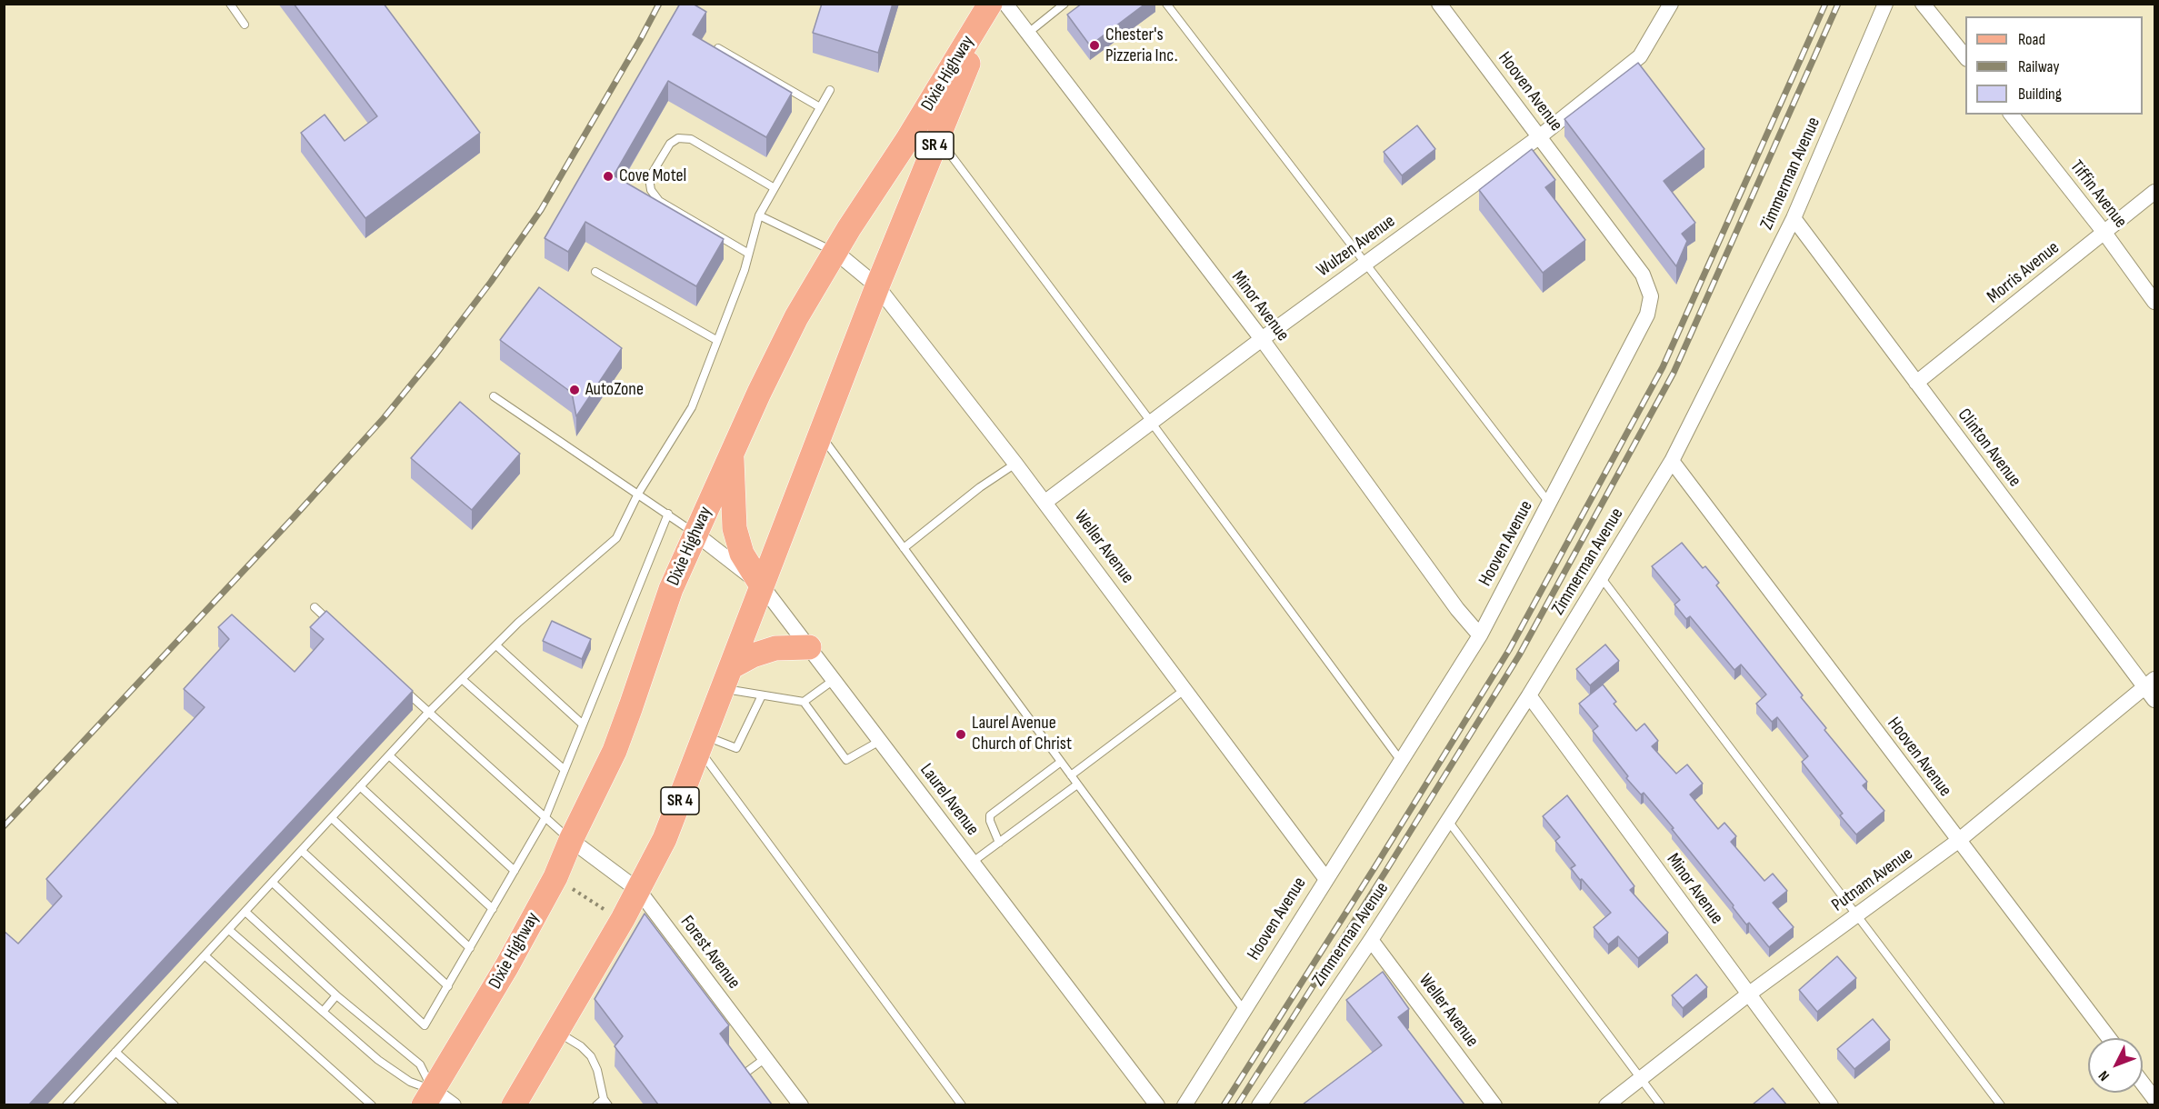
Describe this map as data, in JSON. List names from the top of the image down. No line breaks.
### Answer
{"streets":{"main road":["Dixie Highway","SR 4"],"street":["Hooven Avenue","Zimmerman Avenue","Tiffin Avenue","Wulzen Avenue","Morris Avenue","Minor Avenue","Clinton Avenue","Weller Avenue","Laurel Avenue","Putnam Avenue","Forest Avenue"]},"crossings":[["Dixie Highway","Weller Avenue"],["Dixie Highway","Laurel Avenue"],["Dixie Highway","Forest Avenue"],["Hooven Avenue","Zimmerman Avenue"],["Hooven Avenue","Wulzen Avenue"],["Hooven Avenue","Minor Avenue"],["Hooven Avenue","Weller Avenue"],["Hooven Avenue","Putnam Avenue"],["Zimmerman Avenue","Minor Avenue"],["Zimmerman Avenue","Clinton Avenue"],["Zimmerman Avenue","Weller Avenue"],["Tiffin Avenue","Morris Avenue"],["Wulzen Avenue","Minor Avenue"],["Wulzen Avenue","Weller Avenue"],["Morris Avenue","Clinton Avenue"],["Minor Avenue","Putnam Avenue"],["Clinton Avenue","Putnam Avenue"]],"places":["Chester's Pizzeria Inc.","Cove Motel","AutoZone","Laurel Avenue Church of Christ"],"legend":["Road","Railway","Building"],"north":"bottom left"}
